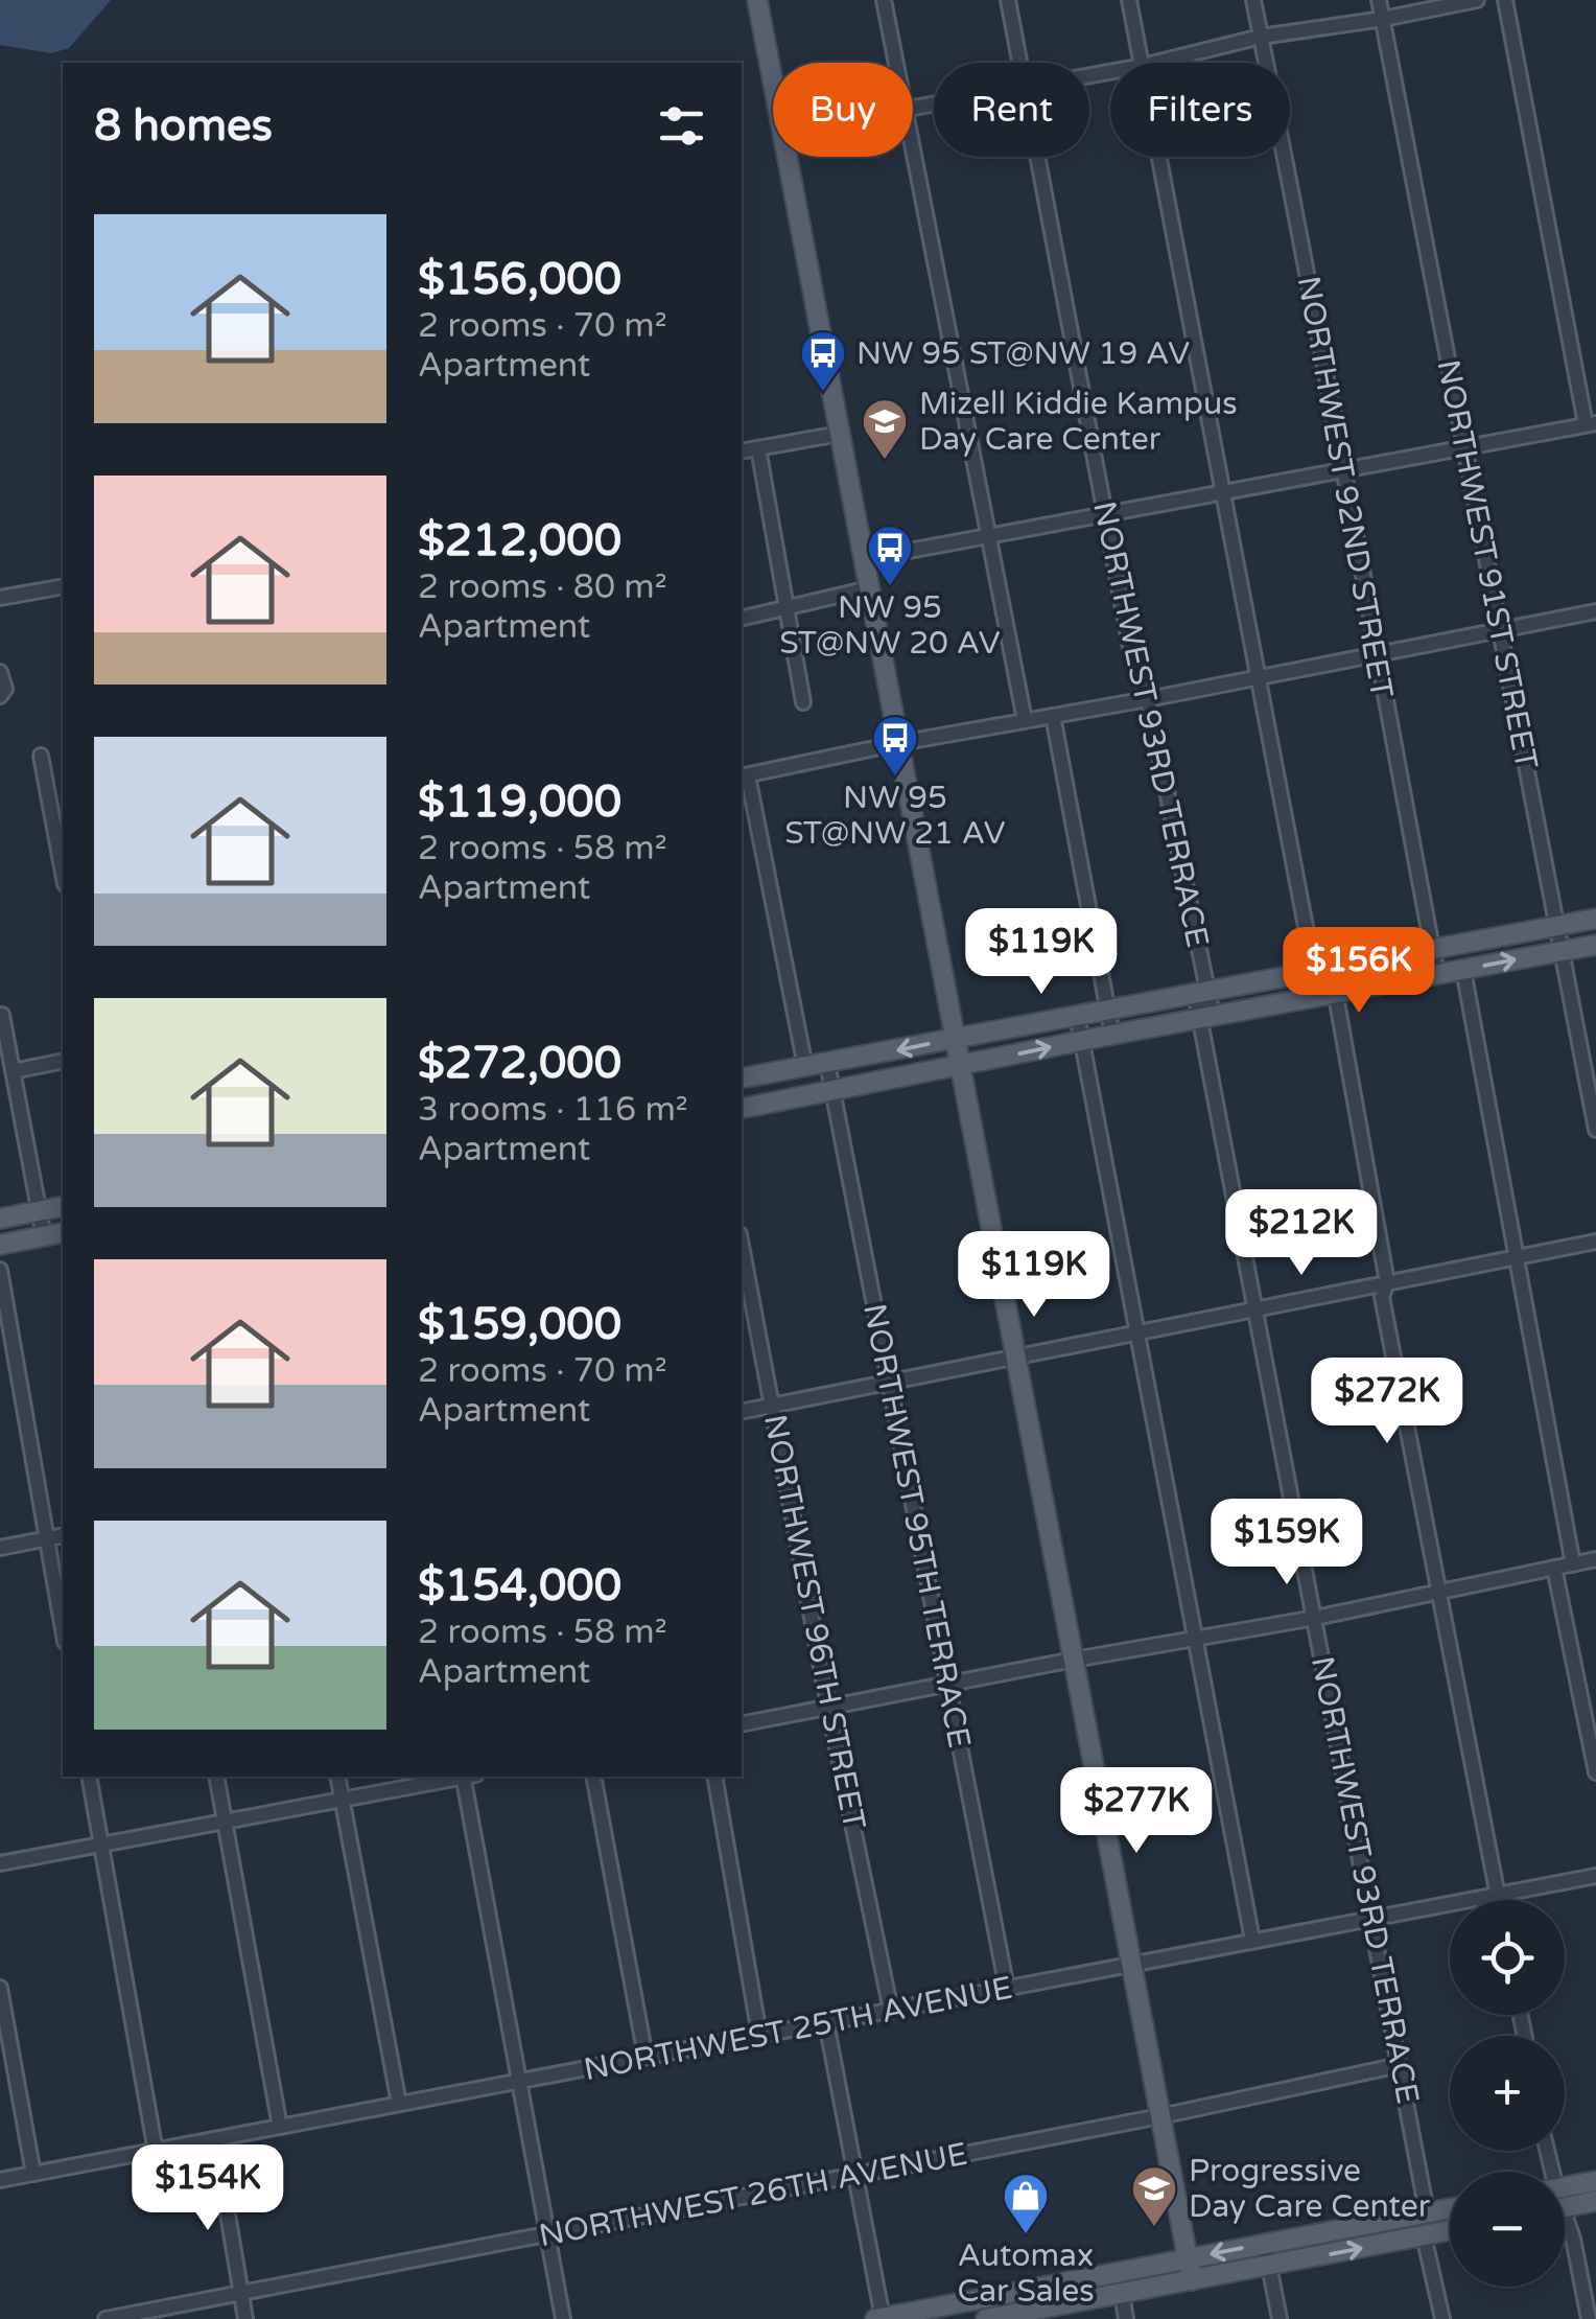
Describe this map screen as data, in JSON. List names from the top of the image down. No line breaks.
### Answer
{"streets":{"street":["NORTHWEST 92ND STREET","NORTHWEST 91ST STREET","NORTHWEST 93RD TERRACE","NORTHWEST 95TH TERRACE","NORTHWEST 96TH STREET","NORTHWEST 25TH AVENUE","NORTHWEST 26TH AVENUE"]},"crossings":[["NORTHWEST 93RD TERRACE","NORTHWEST 25TH AVENUE"],["NORTHWEST 93RD TERRACE","NORTHWEST 26TH AVENUE"],["NORTHWEST 95TH TERRACE","NORTHWEST 25TH AVENUE"],["NORTHWEST 96TH STREET","NORTHWEST 25TH AVENUE"]],"places":{"bus stop":["NW 95 ST@NW 19 AV","NW 95 ST@NW 20 AV","NW 95 ST@NW 21 AV"],"school or university":["Mizell Kiddie Kampus Day Care Center","Progressive Day Care Center"],"shop":["Automax Car Sales"]},"page":{"chip":["Buy","Rent","Filters"],"heading":"8 homes","list":[{"name":"$156,000","note":"2 rooms · 70 m² · Apartment"},{"name":"$212,000","note":"2 rooms · 80 m² · Apartment"},{"name":"$119,000","note":"2 rooms · 58 m² · Apartment"},{"name":"$272,000","note":"3 rooms · 116 m² · Apartment"},{"name":"$159,000","note":"2 rooms · 70 m² · Apartment"},{"name":"$154,000","note":"2 rooms · 58 m² · Apartment"}],"price":["$119K","$156K","$212K","$119K","$272K","$159K","$277K","$154K"],"map_buttons":["+","−"]}}
